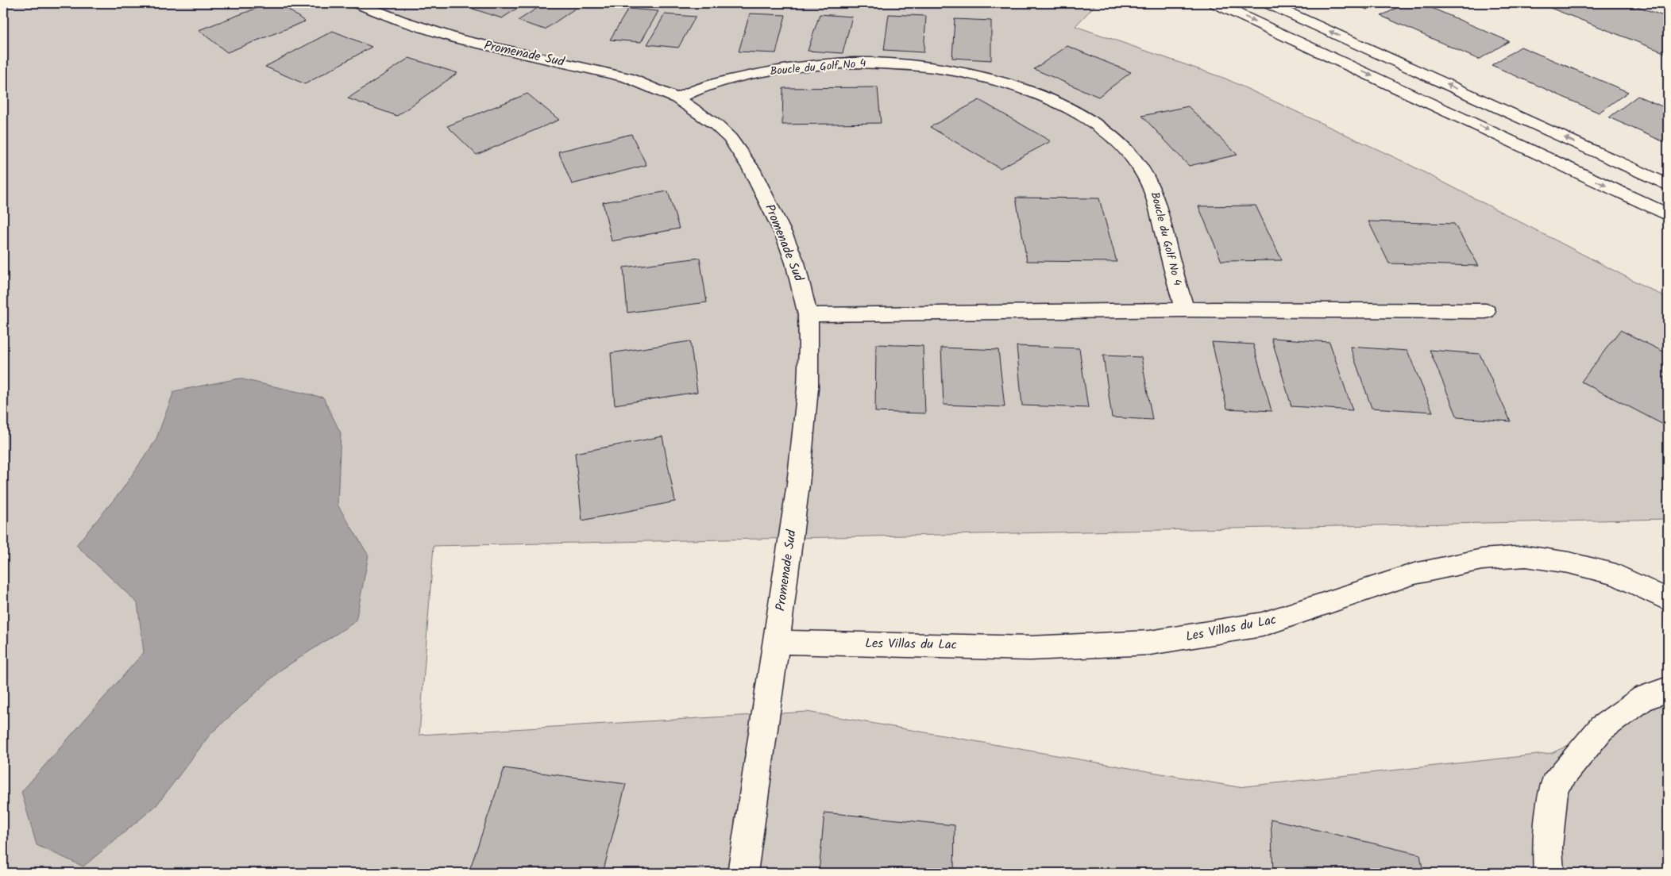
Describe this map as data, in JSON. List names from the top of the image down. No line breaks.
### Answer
{"streets":{"street":["Promenade Sud","Boucle du Golf No 4","Les Villas du Lac"]},"crossings":[["Promenade Sud","Boucle du Golf No 4"],["Promenade Sud","Les Villas du Lac"]]}
